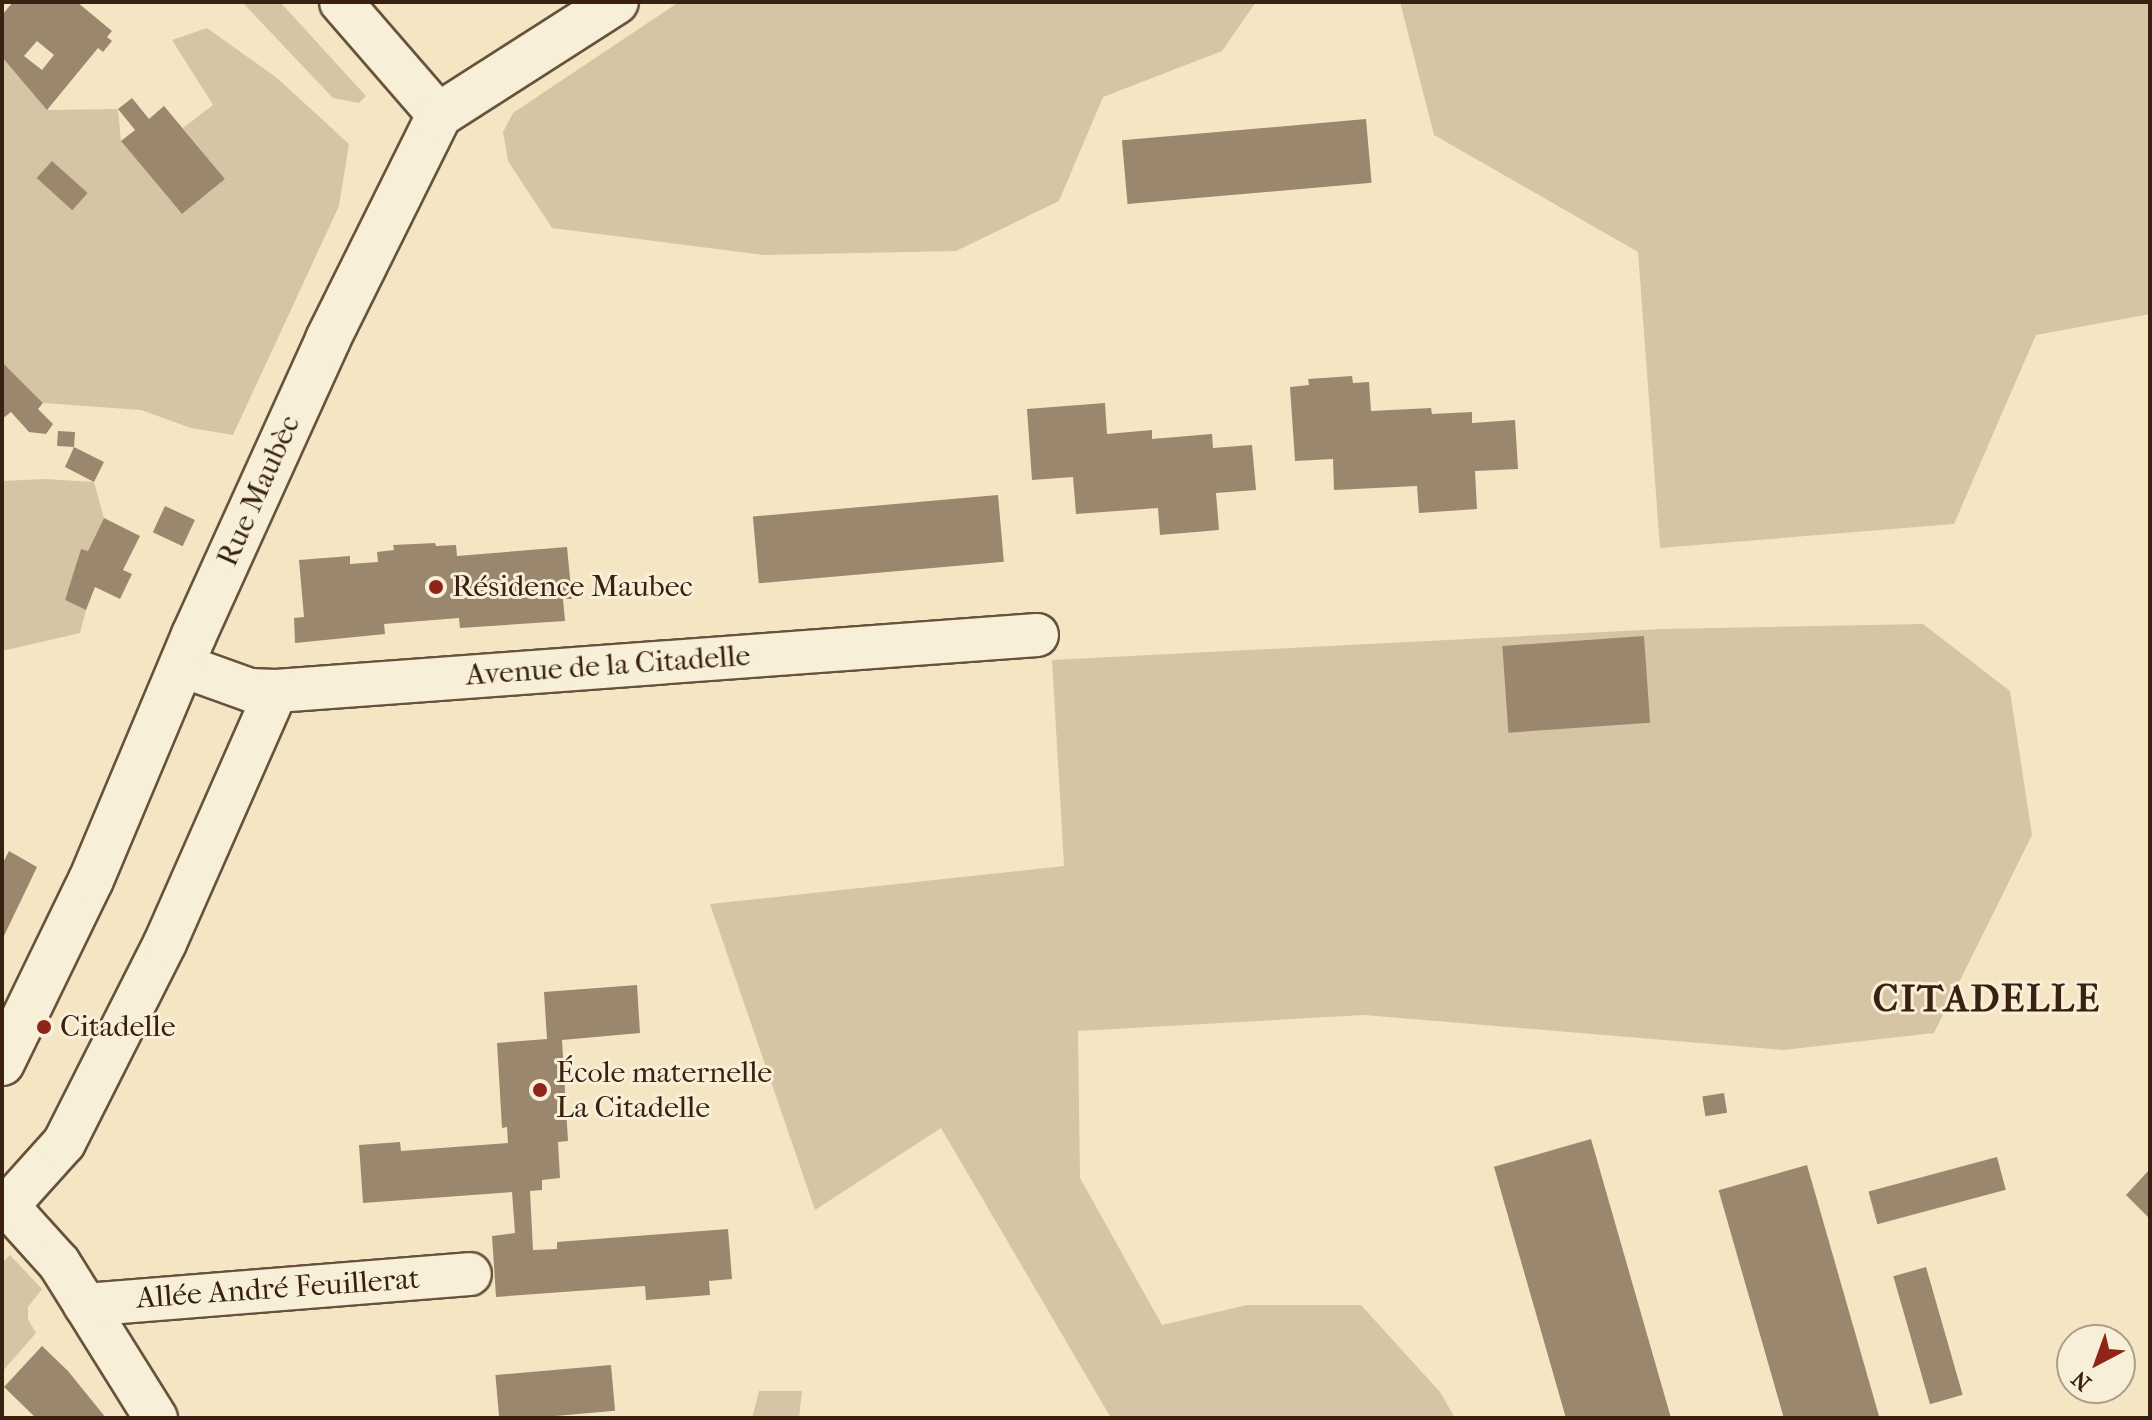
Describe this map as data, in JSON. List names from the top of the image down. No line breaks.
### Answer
{"streets":{"main road":["Rue Maubèc"],"street":["Avenue de la Citadelle","Allée André Feuillerat"]},"crossings":[["Rue Maubèc","Avenue de la Citadelle"]],"districts":["CITADELLE"],"places":["Résidence Maubec","Citadelle","École maternelle La Citadelle"],"north":"bottom left"}
